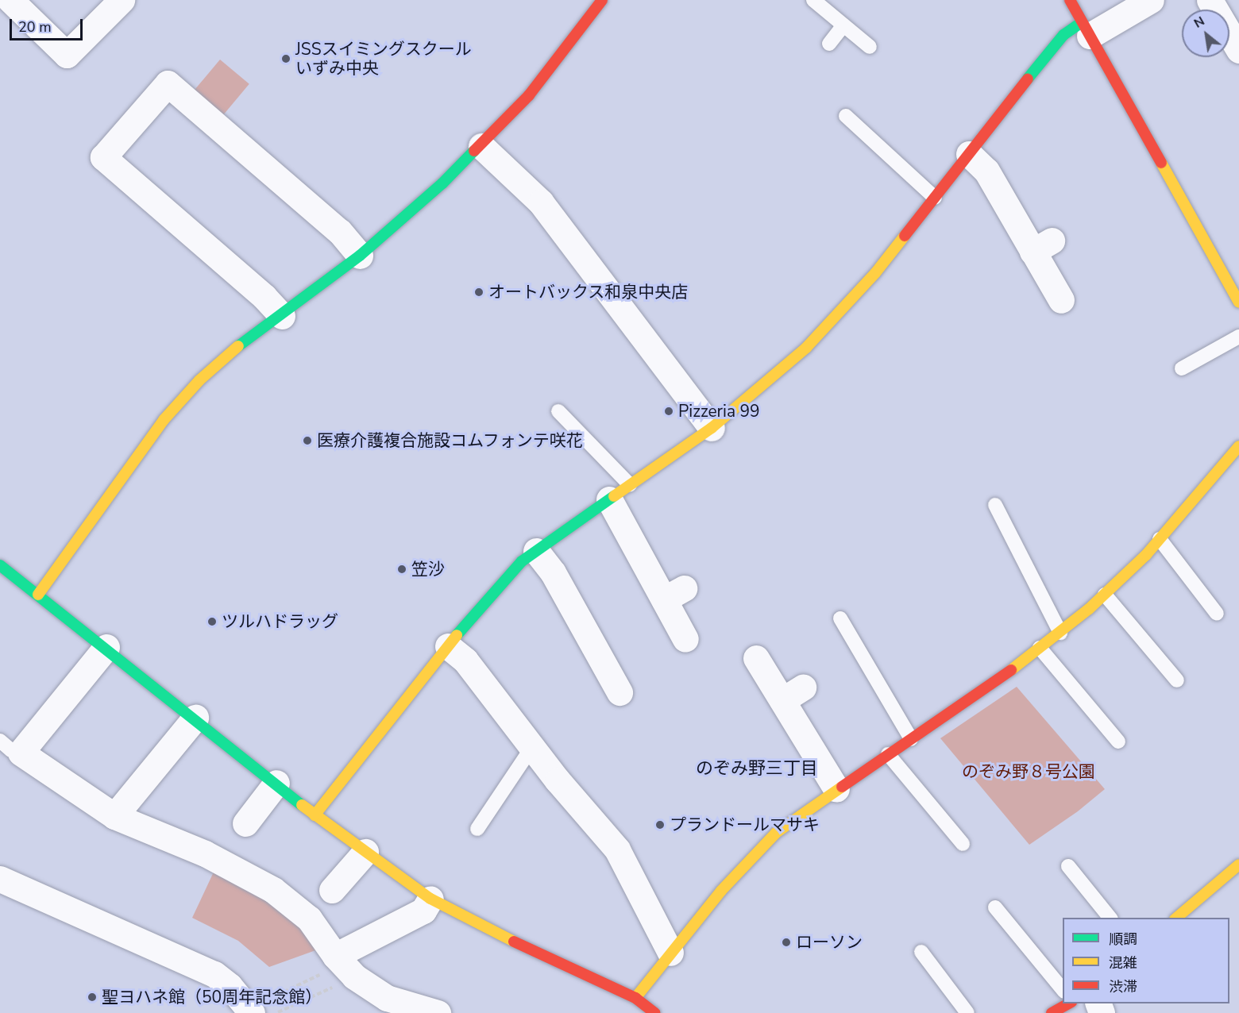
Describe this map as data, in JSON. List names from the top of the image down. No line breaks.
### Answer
{"districts":["のぞみ野三丁目"],"parks":["のぞみ野８号公園"],"places":["JSSスイミングスクール いずみ中央","オートバックス和泉中央店","Pizzeria 99","医療介護複合施設コムフォンテ咲花","笠沙","ツルハドラッグ","プランドールマサキ","ローソン","聖ヨハネ館（50周年記念館）"],"legend":["順調","混雑","渋滞"],"scale_bar":"20 m","north":"top left"}
